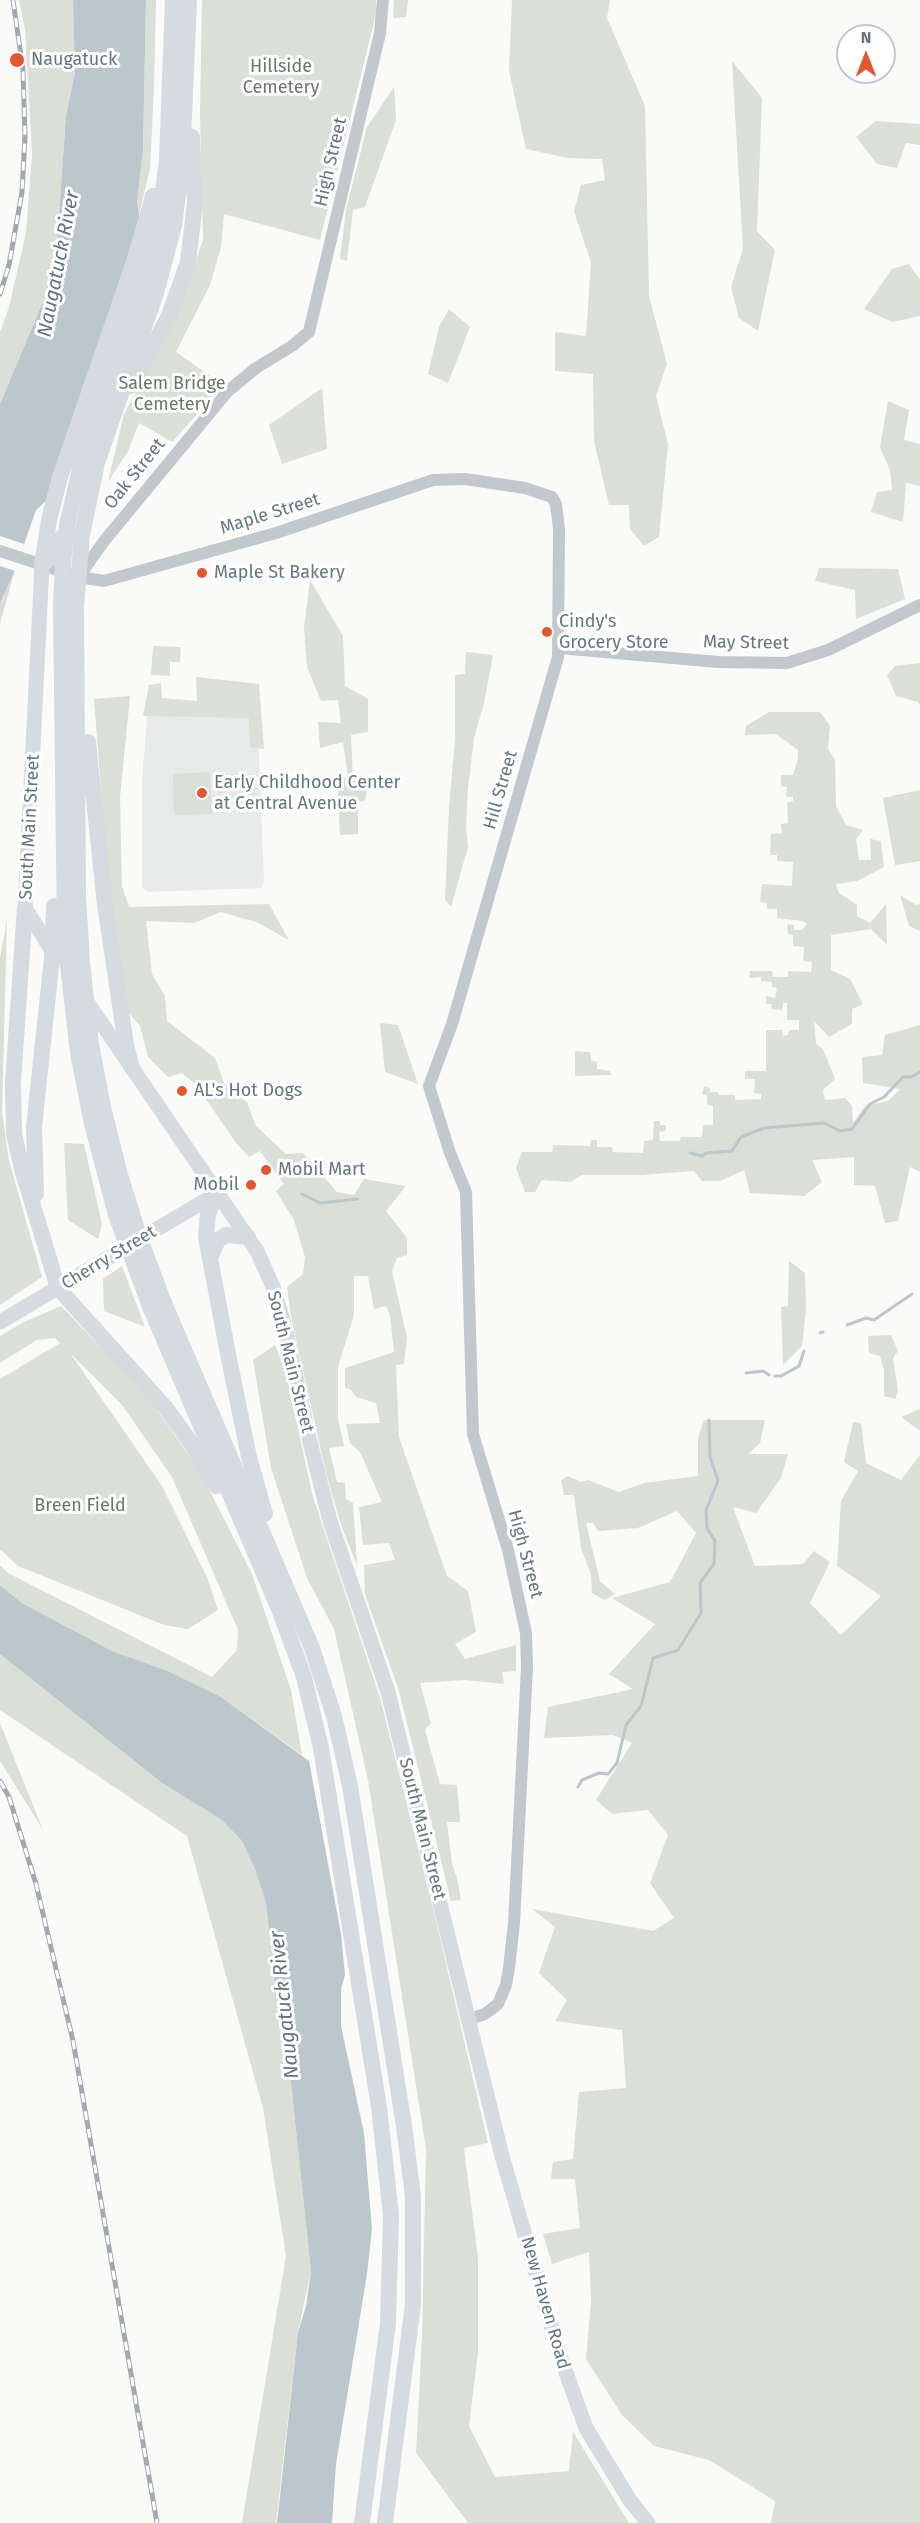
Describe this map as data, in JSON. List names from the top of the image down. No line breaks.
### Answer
{"streets":{"main road":["South Main Street","Cherry Street","New Haven Road"],"street":["High Street","Oak Street","Maple Street","May Street","Hill Street"]},"crossings":[["High Street","Oak Street"],["High Street","Hill Street"],["High Street","South Main Street"],["Oak Street","Maple Street"],["Maple Street","Hill Street"],["Maple Street","South Main Street"],["May Street","Hill Street"],["South Main Street","Cherry Street"],["South Main Street","New Haven Road"]],"water":["Naugatuck River"],"parks":["Hillside Cemetery","Salem Bridge Cemetery","Breen Field"],"places":["Naugatuck","Maple St Bakery","Cindy's Grocery Store","Early Childhood Center at Central Avenue","AL's Hot Dogs","Mobil Mart","Mobil"],"north":"top"}
